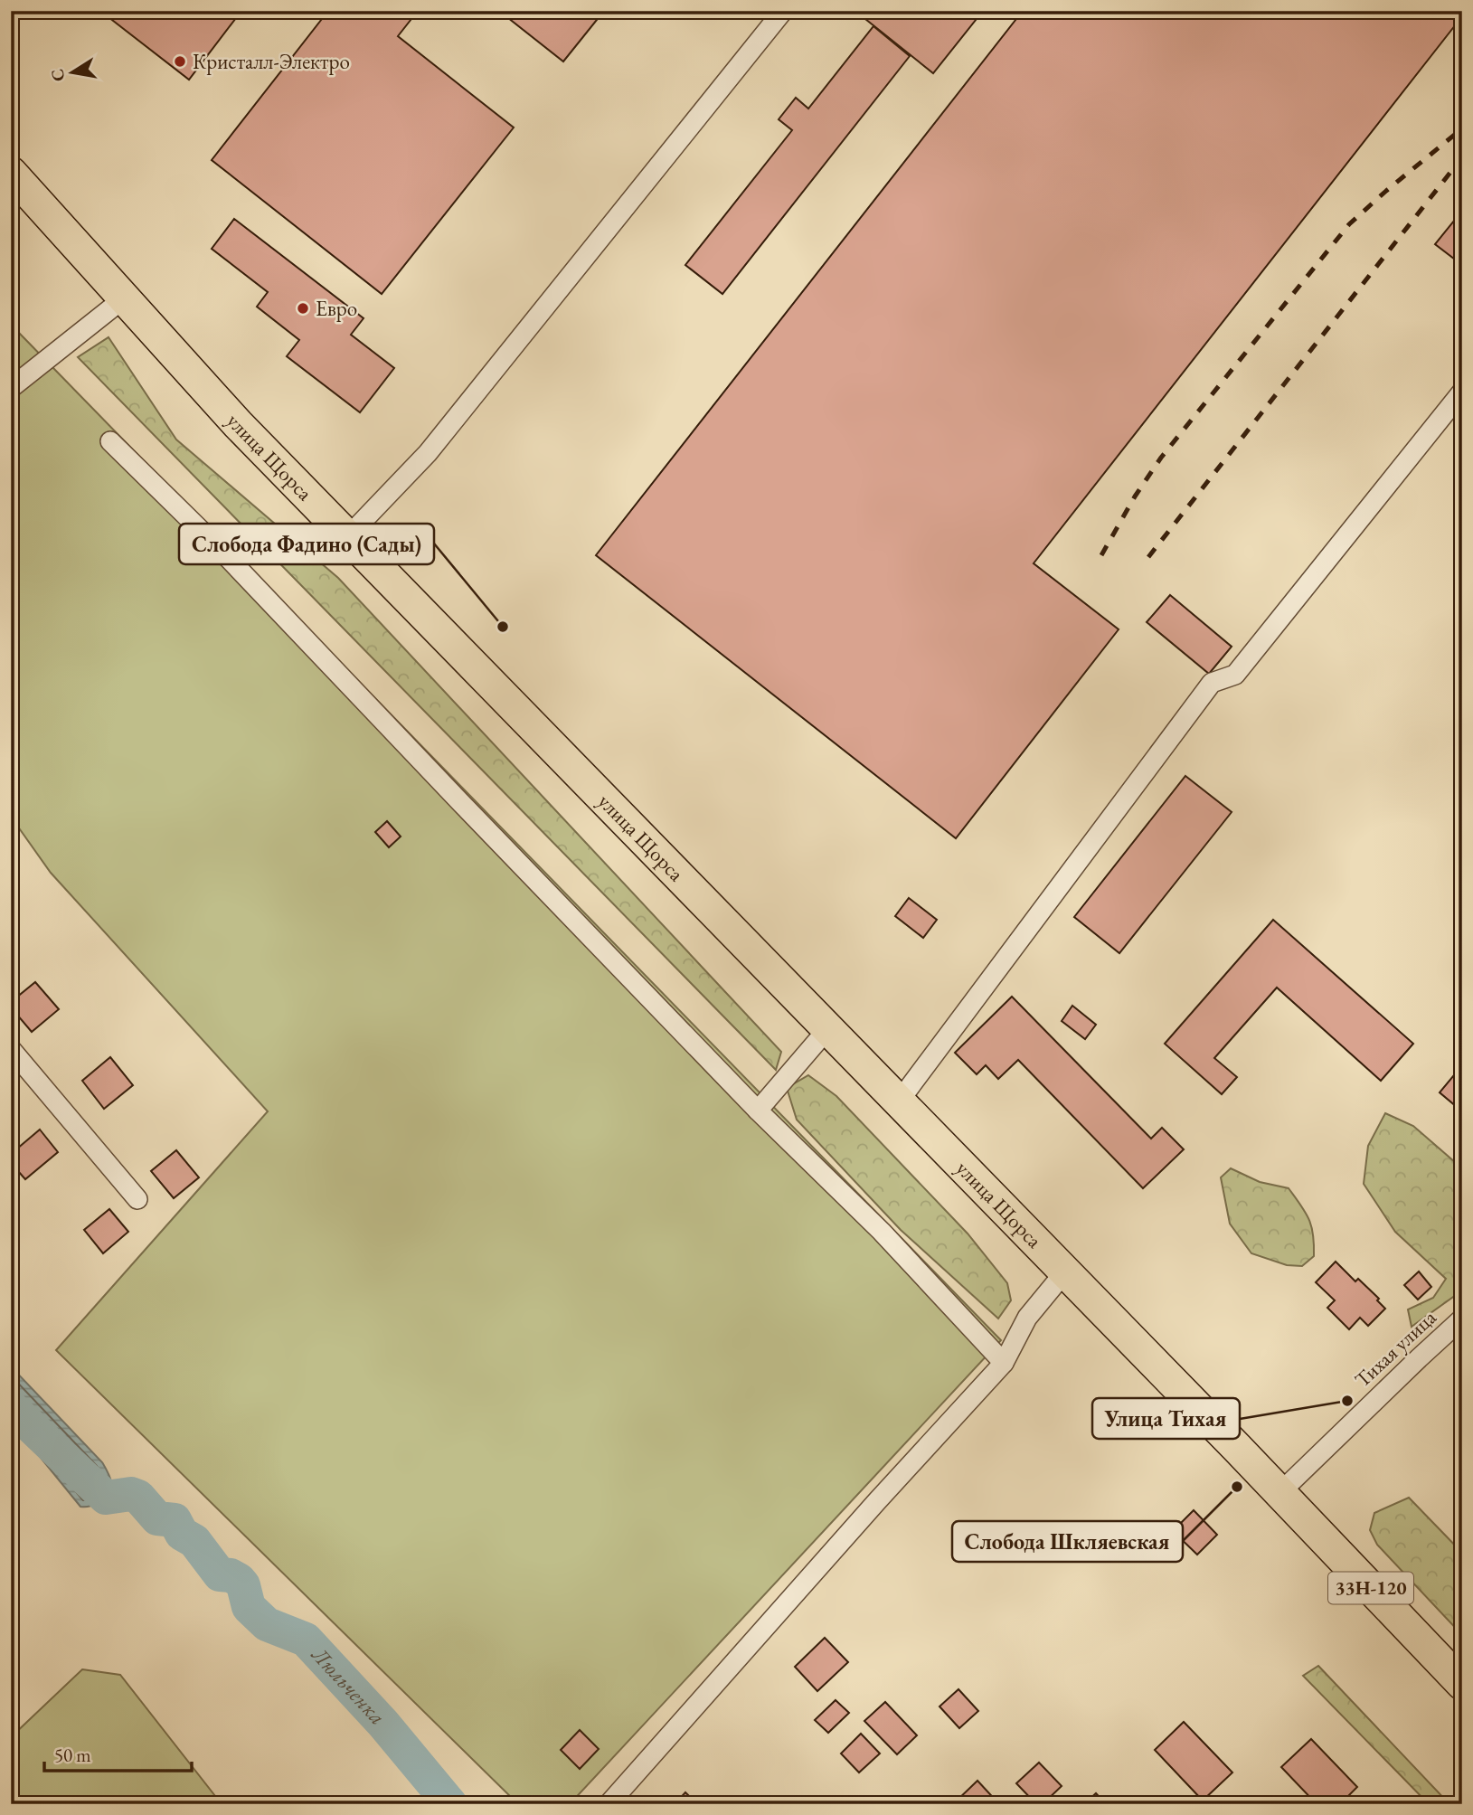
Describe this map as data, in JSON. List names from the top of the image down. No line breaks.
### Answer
{"streets":{"main road":["улица Щорса","33Н-120"],"street":["Тихая улица"]},"crossings":[["улица Щорса","Тихая улица"],["улица Щорса","33Н-120"],["Тихая улица","33Н-120"]],"water":["Люльченка"],"places":["Кристалл-Электро","Евро","Слобода Фадино (Сады)","Улица Тихая","Слобода Шкляевская"],"scale_bar":"50 m","north":"left"}
